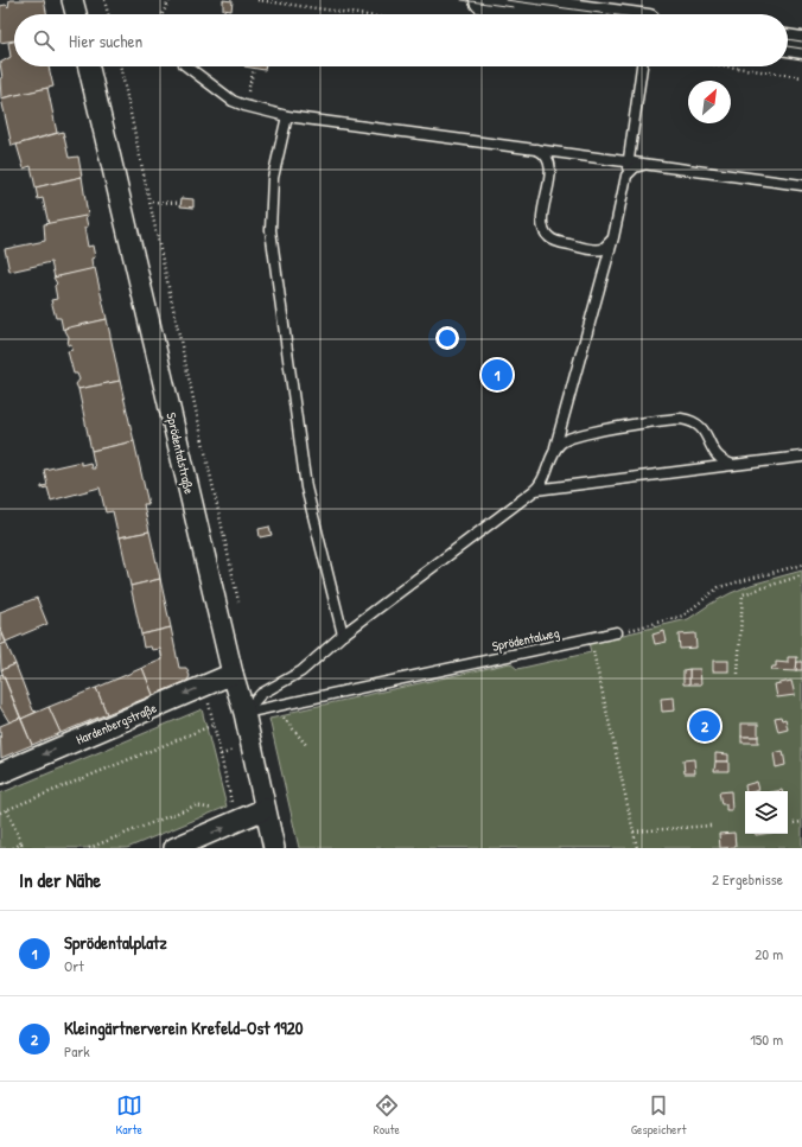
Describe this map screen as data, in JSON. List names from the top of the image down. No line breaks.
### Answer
{"streets":{"street":["Sprödentalstraße","Hardenbergstraße"],"lane":["Sprödentalweg"]},"crossings":[["Sprödentalstraße","Sprödentalweg"],["Sprödentalstraße","Hardenbergstraße"]],"north":"top right","page":{"search":"Hier suchen","pins":["1","2"],"heading":["In der Nähe","2 Ergebnisse"],"list":[{"mark":"1","name":"Sprödentalplatz","note":"Ort","value":"20 m"},{"mark":"2","name":"Kleingärtnerverein Krefeld-Ost 1920","note":"Park","value":"150 m"}],"nav":["Karte","Route","Gespeichert"]}}
